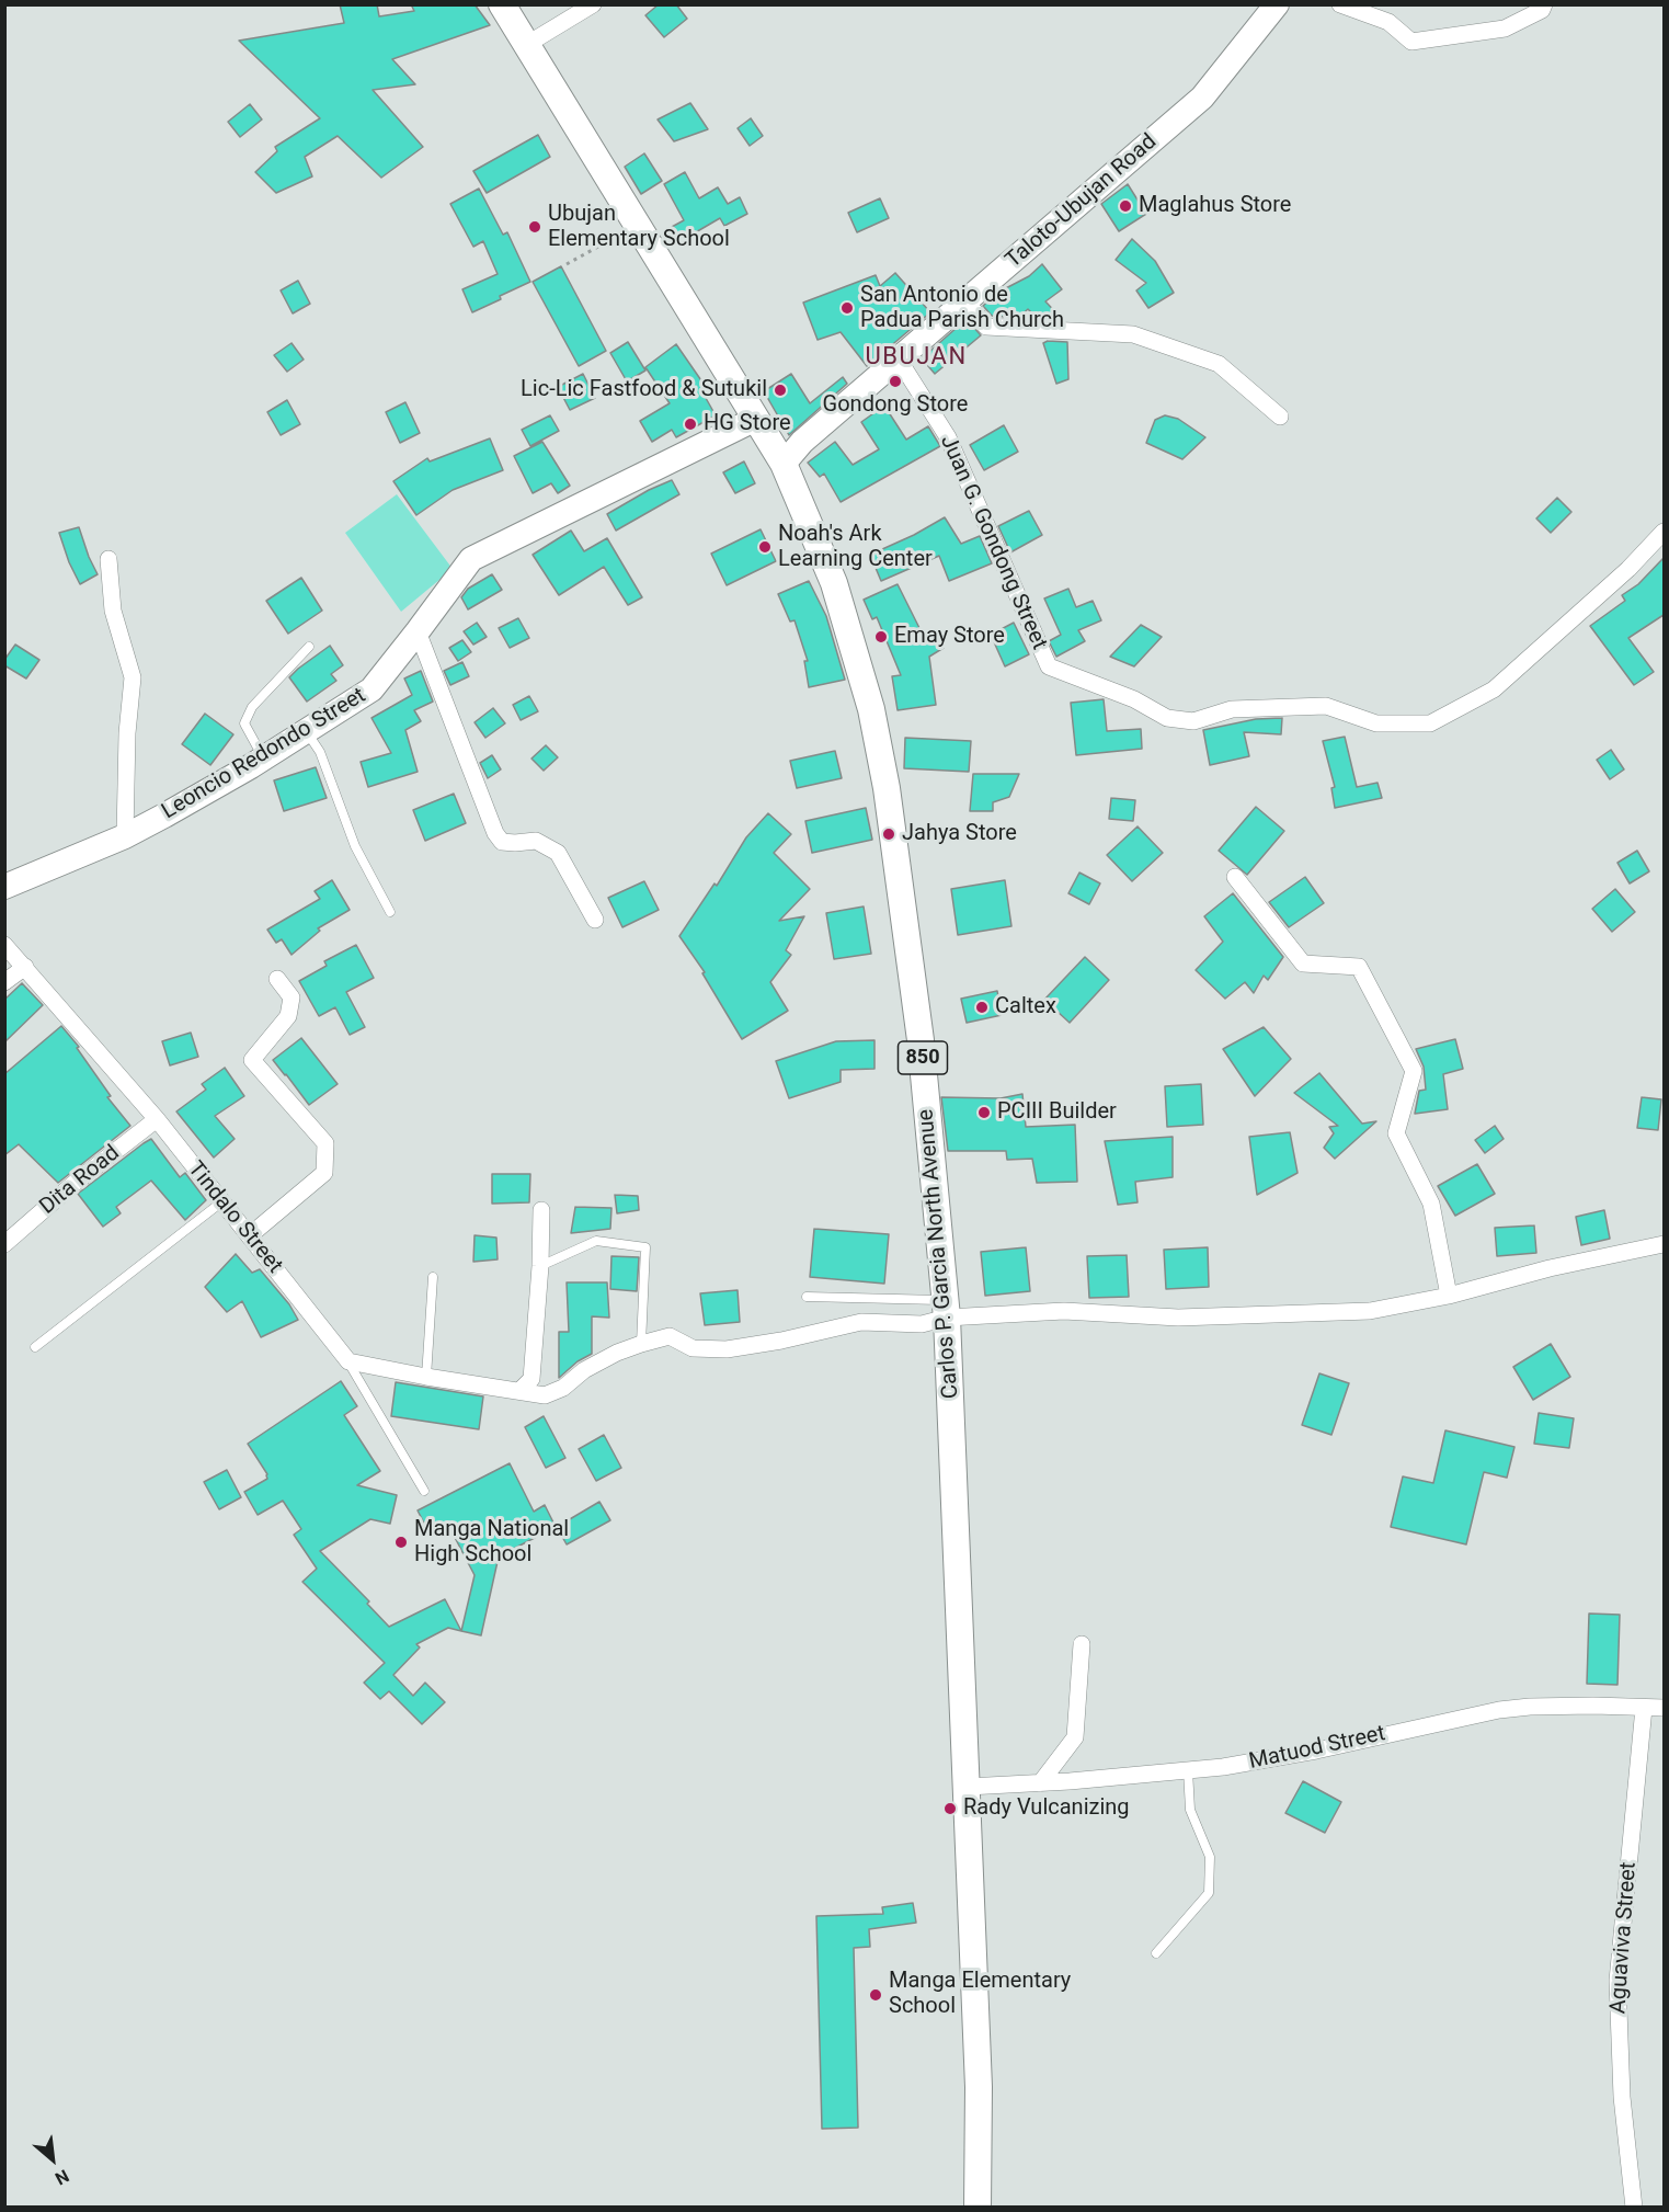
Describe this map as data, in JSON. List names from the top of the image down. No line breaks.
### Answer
{"streets":{"main road":["850","Carlos P. Garcia North Avenue"],"street":["Taloto-Ubujan Road","Juan G. Gondong Street","Leoncio Redondo Street","Dita Road","Tindalo Street","Matuod Street","Aguaviva Street"]},"crossings":[["Taloto-Ubujan Road","Juan G. Gondong Street"],["Taloto-Ubujan Road","Carlos P. Garcia North Avenue"],["Leoncio Redondo Street","Carlos P. Garcia North Avenue"],["Dita Road","Tindalo Street"],["Carlos P. Garcia North Avenue","Matuod Street"],["Matuod Street","Aguaviva Street"]],"districts":["UBUJAN"],"places":["Maglahus Store","Ubujan Elementary School","San Antonio de Padua Parish Church","Gondong Store","Lic-Lic Fastfood & Sutukil","HG Store","Noah's Ark Learning Center","Emay Store","Jahya Store","Caltex","PCIII Builder","Manga National High School","Rady Vulcanizing","Manga Elementary School"],"north":"bottom right"}
